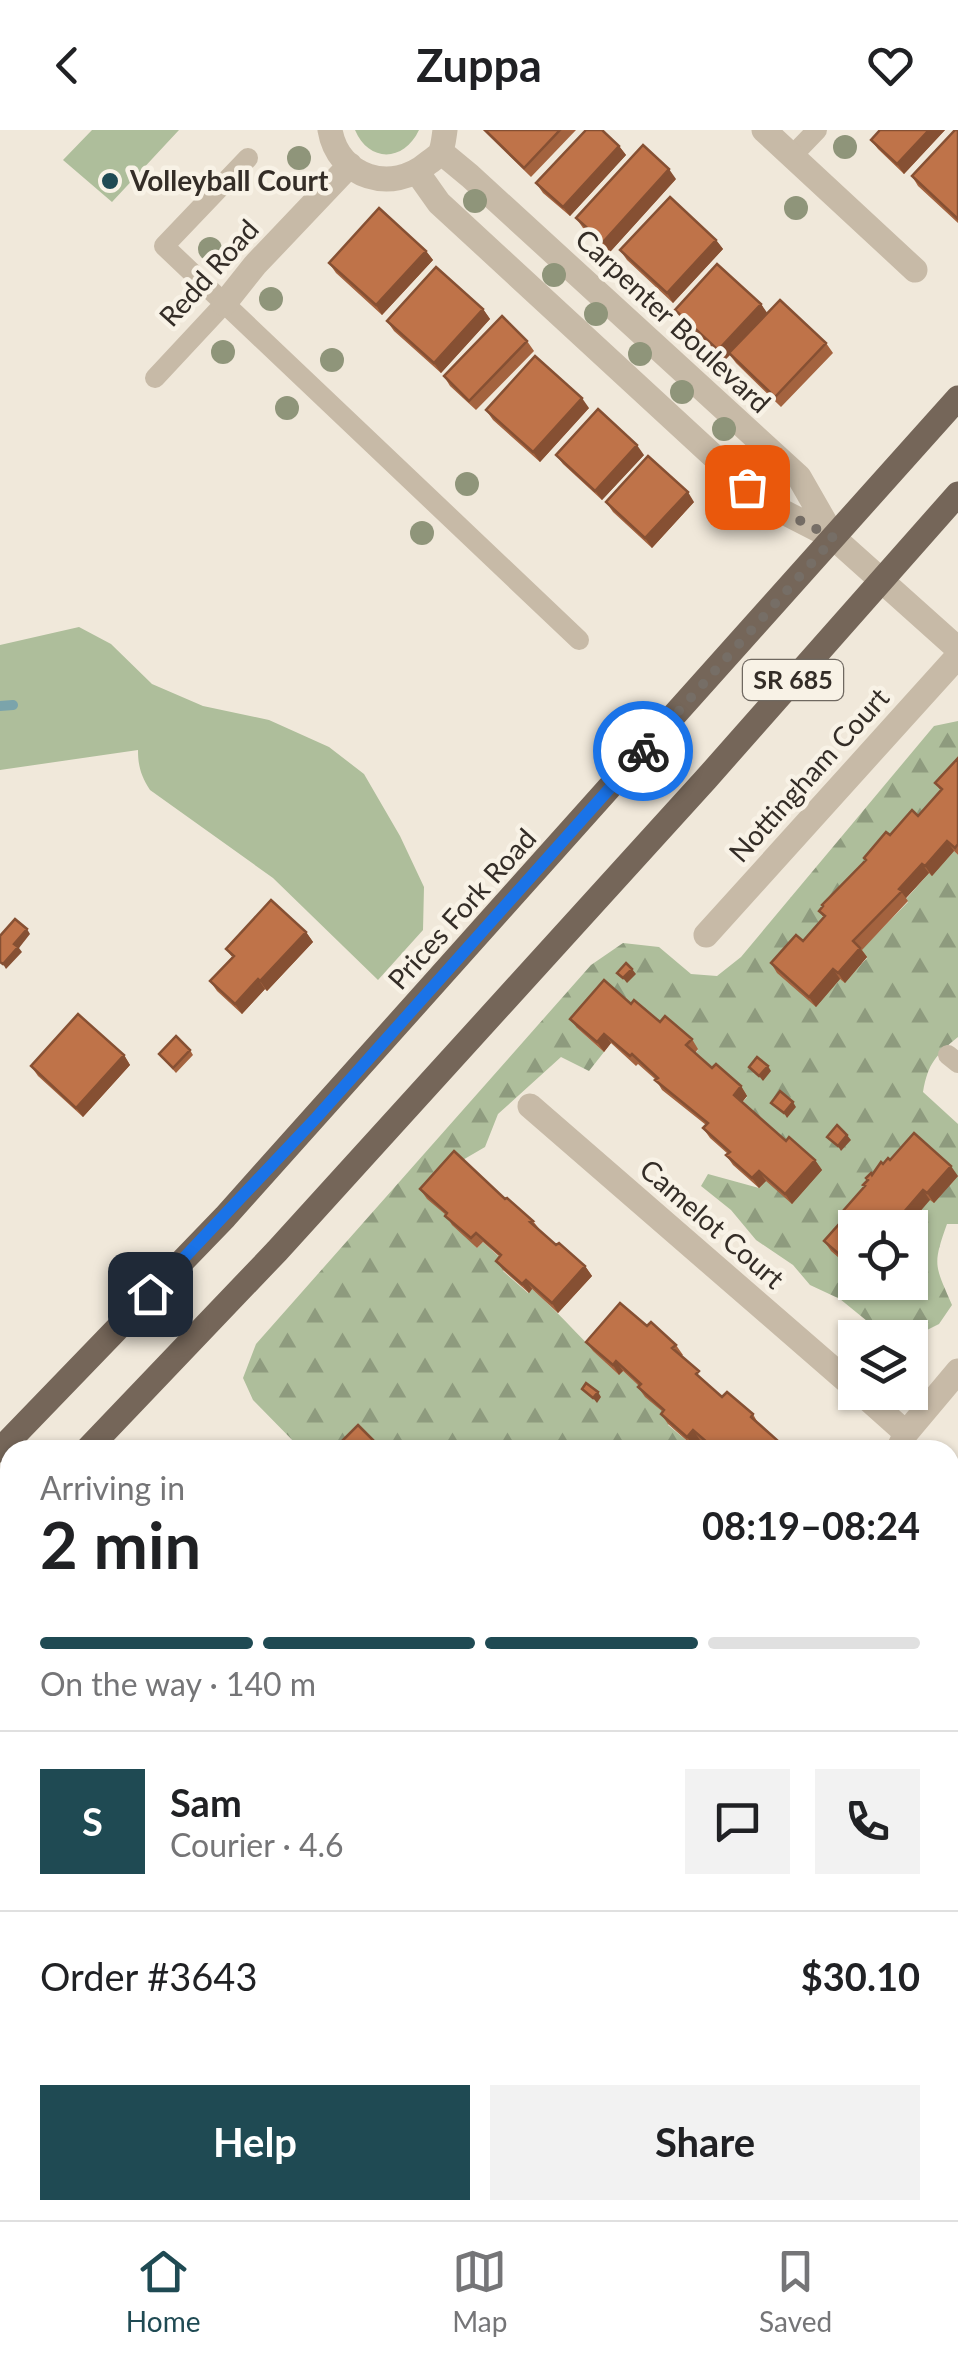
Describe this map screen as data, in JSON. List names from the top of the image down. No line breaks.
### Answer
{"streets":{"main road":["SR 685","Prices Fork Road"],"street":["Redd Road","Carpenter Boulevard","Nottingham Court","Camelot Court"]},"crossings":[["Carpenter Boulevard","Prices Fork Road"]],"places":["Volleyball Court"],"page":{"header":"Zuppa","heading":["2 min","Arriving in","08:19–08:24"],"panel":["Sam","Courier · 4.6","Order #3643","$30.10"],"bar":"On the way · 140 m","round":"S","buttons":["Help","Share"],"tabs":["Home","Map","Saved"]}}
